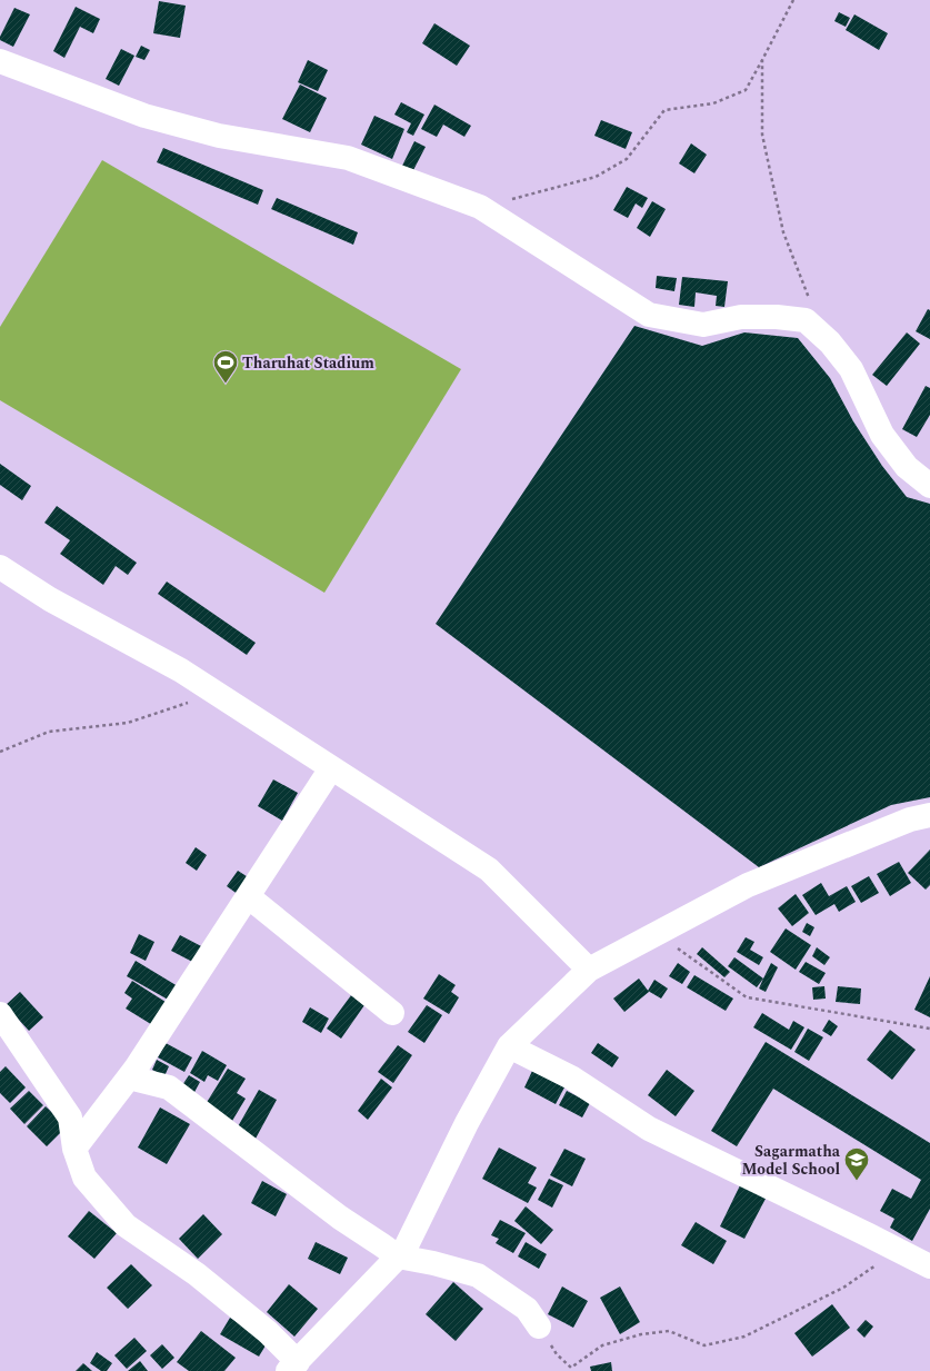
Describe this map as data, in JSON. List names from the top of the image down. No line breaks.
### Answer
{"places":{"sports":["Tharuhat Stadium"],"school or university":["Sagarmatha Model School"]}}
